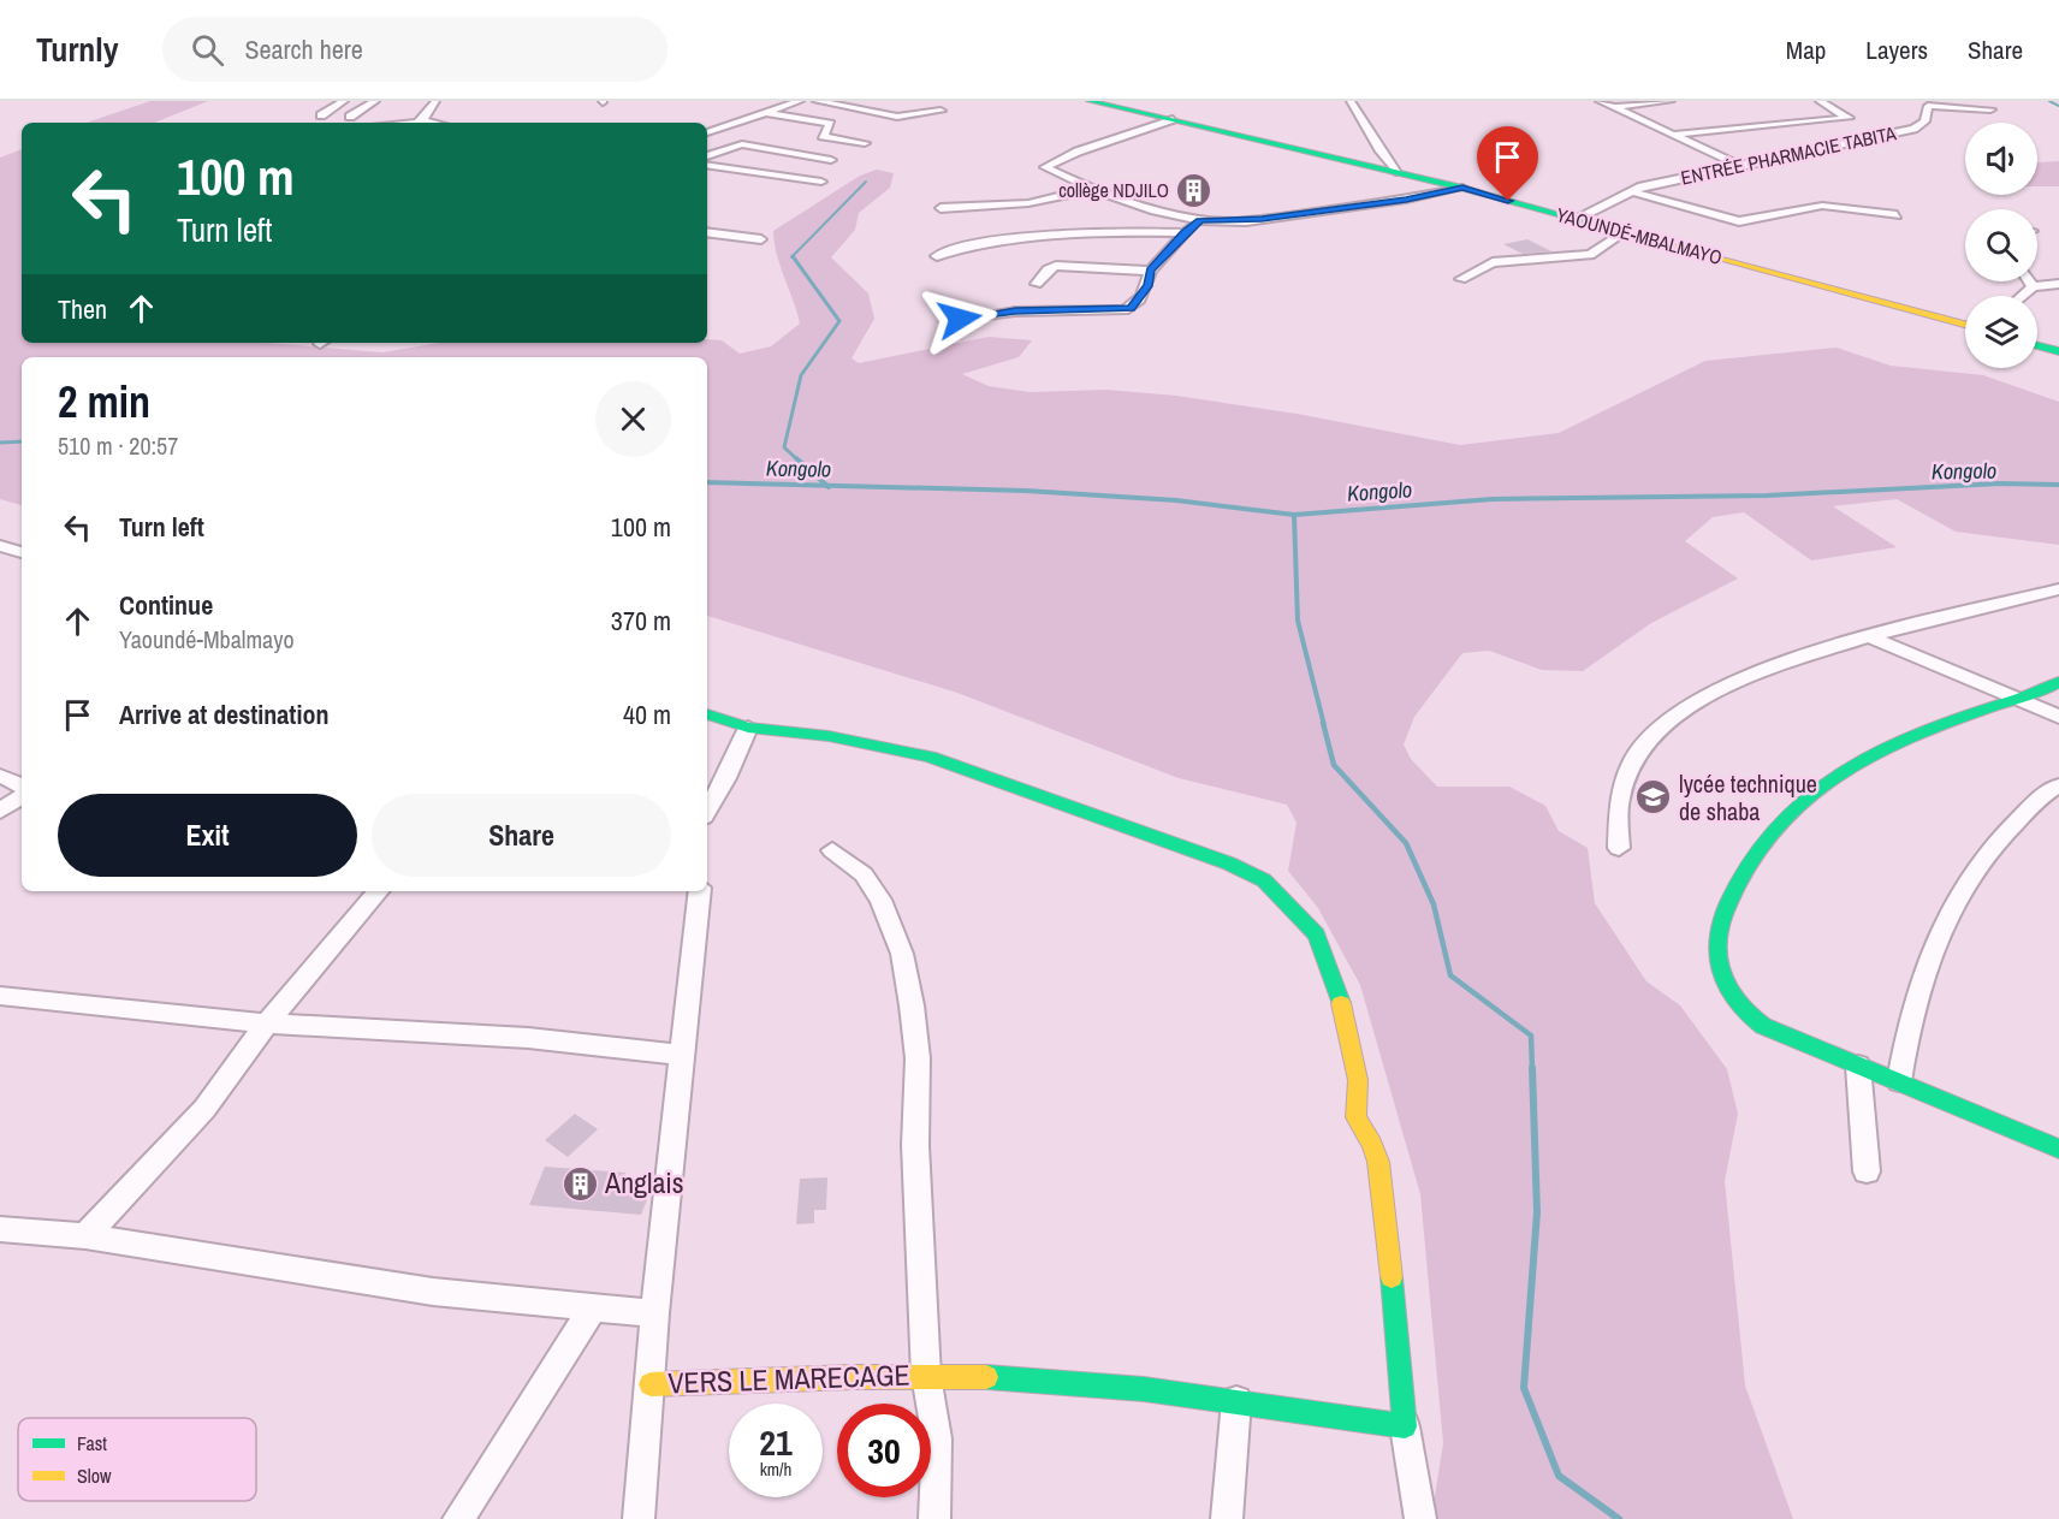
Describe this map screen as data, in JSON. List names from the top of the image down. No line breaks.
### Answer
{"streets":{"main road":["YAOUNDÉ-MBALMAYO","VERS LE MARECAGE"],"street":["ENTRÉE PHARMACIE TABITA"]},"crossings":[["ENTRÉE PHARMACIE TABITA","YAOUNDÉ-MBALMAYO"]],"water":["Kongolo"],"places":{"building":["collège NDJILO","Anglais"],"school or university":["lycée technique de shaba"]},"legend":["Fast","Slow"],"page":{"header":"Turnly","search":"Search here","nav":["Map","Layers","Share"],"turn":["100 m","Turn left"],"then":"Then","heading":["2 min","510 m · 20:57"],"list":[{"name":"Turn left","value":"100 m"},{"name":"Continue","note":"Yaoundé-Mbalmayo","value":"370 m"},{"name":"Arrive at destination","value":"40 m"}],"buttons":["Exit","Share"],"speed":"21 km/h","limit":"30"}}
